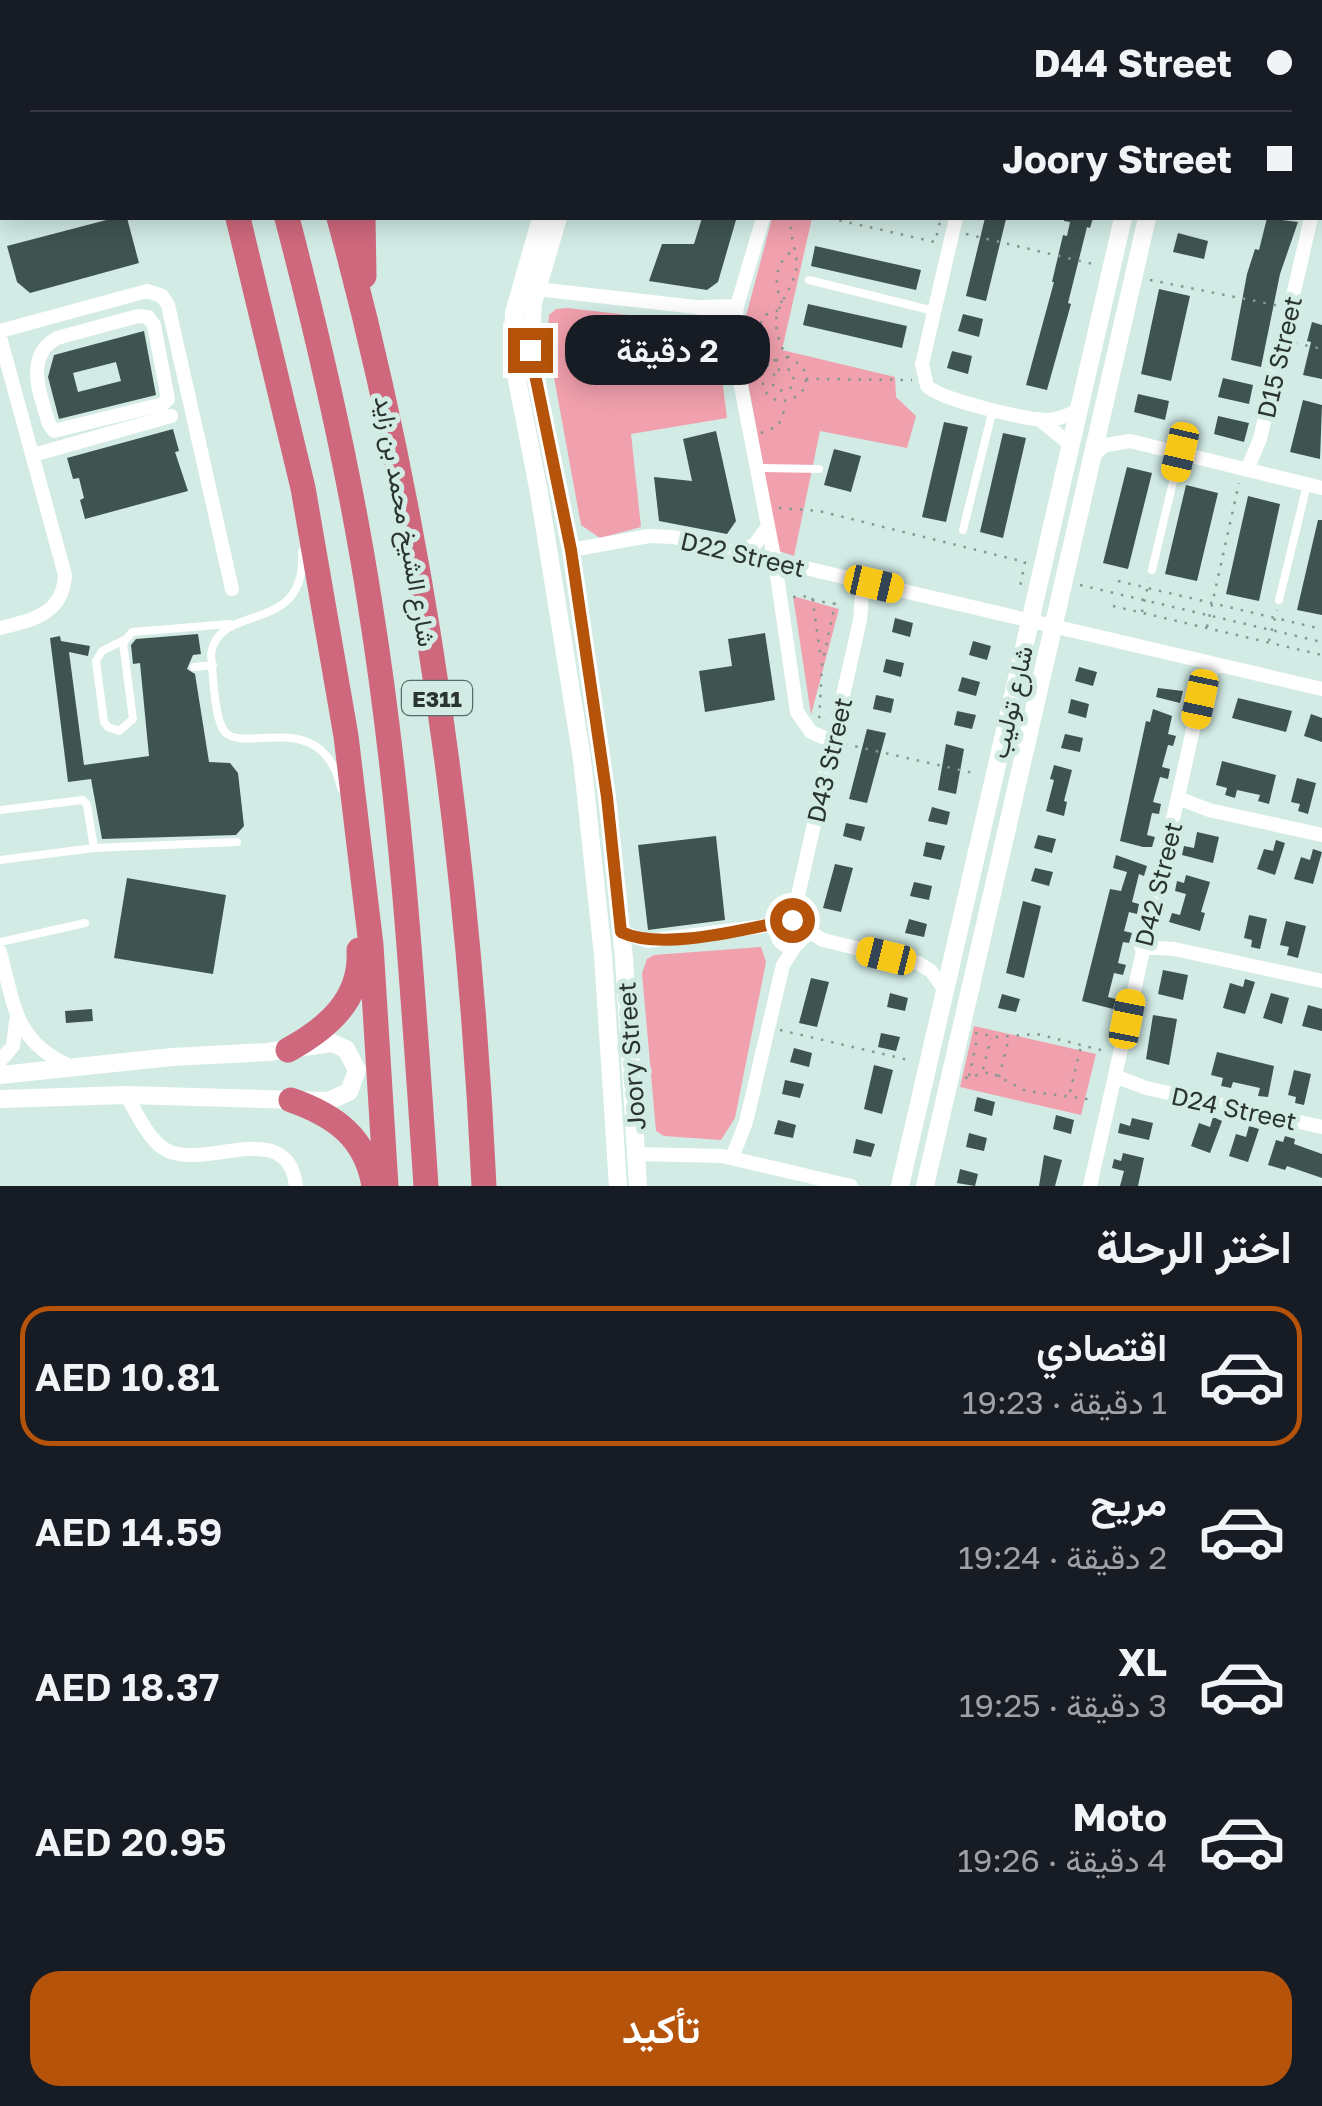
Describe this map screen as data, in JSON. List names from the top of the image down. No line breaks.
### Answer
{"streets":{"highway":["شارع الشيخ محمد بن زايد","E311"],"street":["D15 Street","D22 Street","شارع توليب","D43 Street","D42 Street","Joory Street","D24 Street"]},"crossings":[["D22 Street","شارع توليب"],["D22 Street","D43 Street"],["D22 Street","D42 Street"],["D22 Street","Joory Street"],["D42 Street","D24 Street"]],"page":{"banner":["D44 Street","Joory Street"],"bubble":"2 دقيقة","heading":"اختر الرحلة","list":[{"name":"اقتصادي","note":"1 دقيقة · 19:23","value":"AED 10.81"},{"name":"مريح","note":"2 دقيقة · 19:24","value":"AED 14.59"},{"name":"XL","note":"3 دقيقة · 19:25","value":"AED 18.37"},{"name":"Moto","note":"4 دقيقة · 19:26","value":"AED 20.95"}],"buttons":"تأكيد"}}
